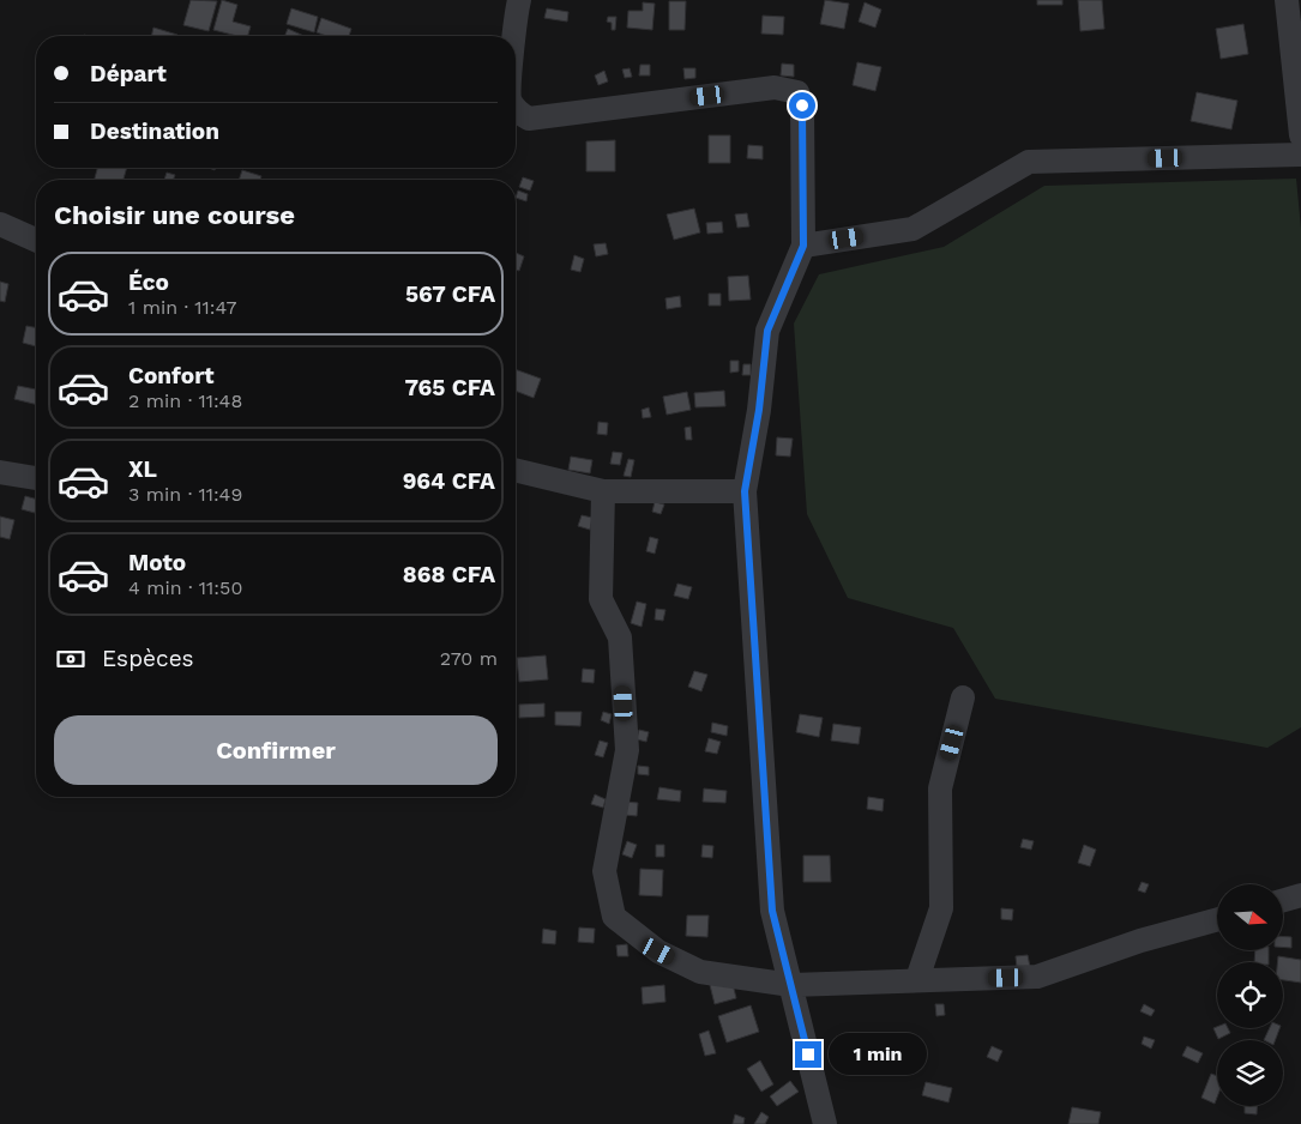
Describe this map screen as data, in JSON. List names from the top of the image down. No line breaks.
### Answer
{"north":"right","page":{"banner":["Départ","Destination"],"heading":"Choisir une course","list":[{"name":"Éco","note":"1 min · 11:47","value":"567 CFA"},{"name":"Confort","note":"2 min · 11:48","value":"765 CFA"},{"name":"XL","note":"3 min · 11:49","value":"964 CFA"},{"name":"Moto","note":"4 min · 11:50","value":"868 CFA"}],"pay":["Espèces","270 m"],"buttons":"Confirmer","bubble":"1 min"}}
